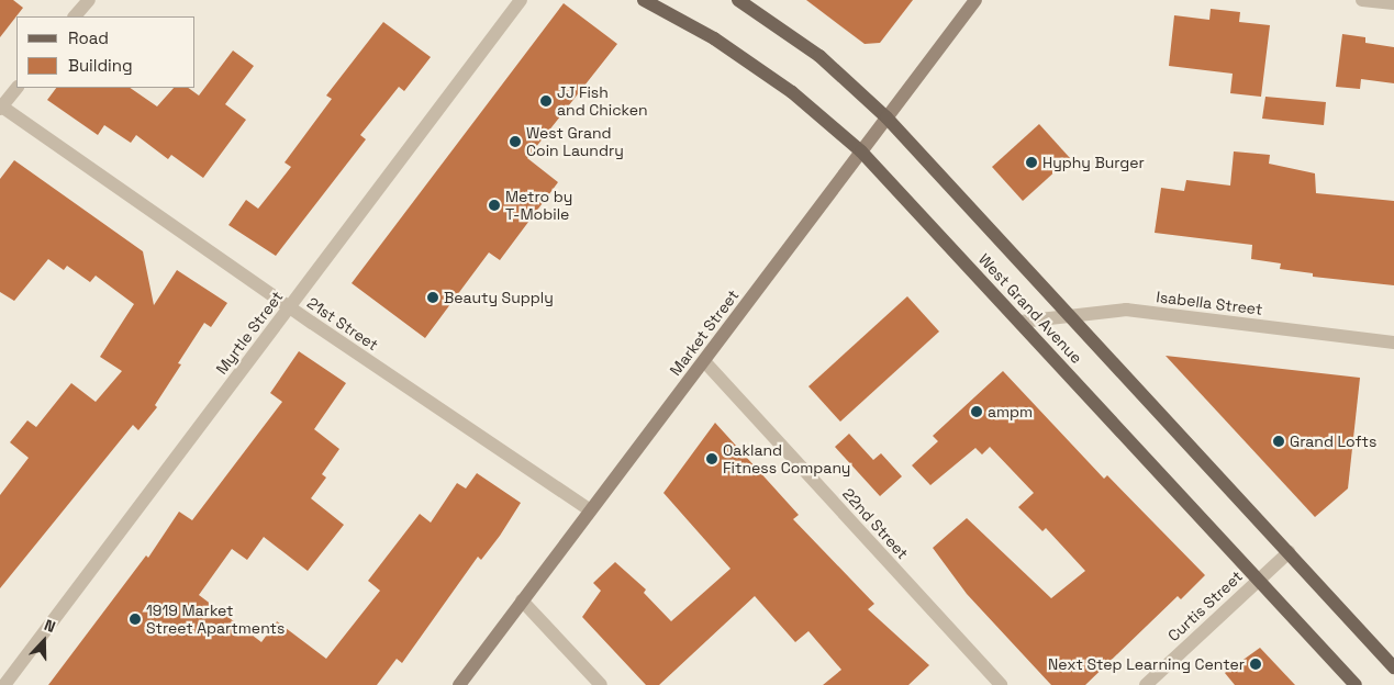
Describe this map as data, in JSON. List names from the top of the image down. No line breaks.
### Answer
{"streets":{"main road":["West Grand Avenue","Market Street"],"street":["Isabella Street","21st Street","Myrtle Street","22nd Street","Curtis Street"]},"crossings":[["Isabella Street","West Grand Avenue"],["West Grand Avenue","Market Street"],["West Grand Avenue","Curtis Street"],["21st Street","Myrtle Street"],["21st Street","Market Street"],["Market Street","22nd Street"]],"places":["JJ Fish and Chicken","West Grand Coin Laundry","Hyphy Burger","Metro by T-Mobile","Beauty Supply","ampm","Grand Lofts","Oakland Fitness Company","1919 Market Street Apartments","Next Step Learning Center"],"legend":["Road","Building"],"north":"top"}
